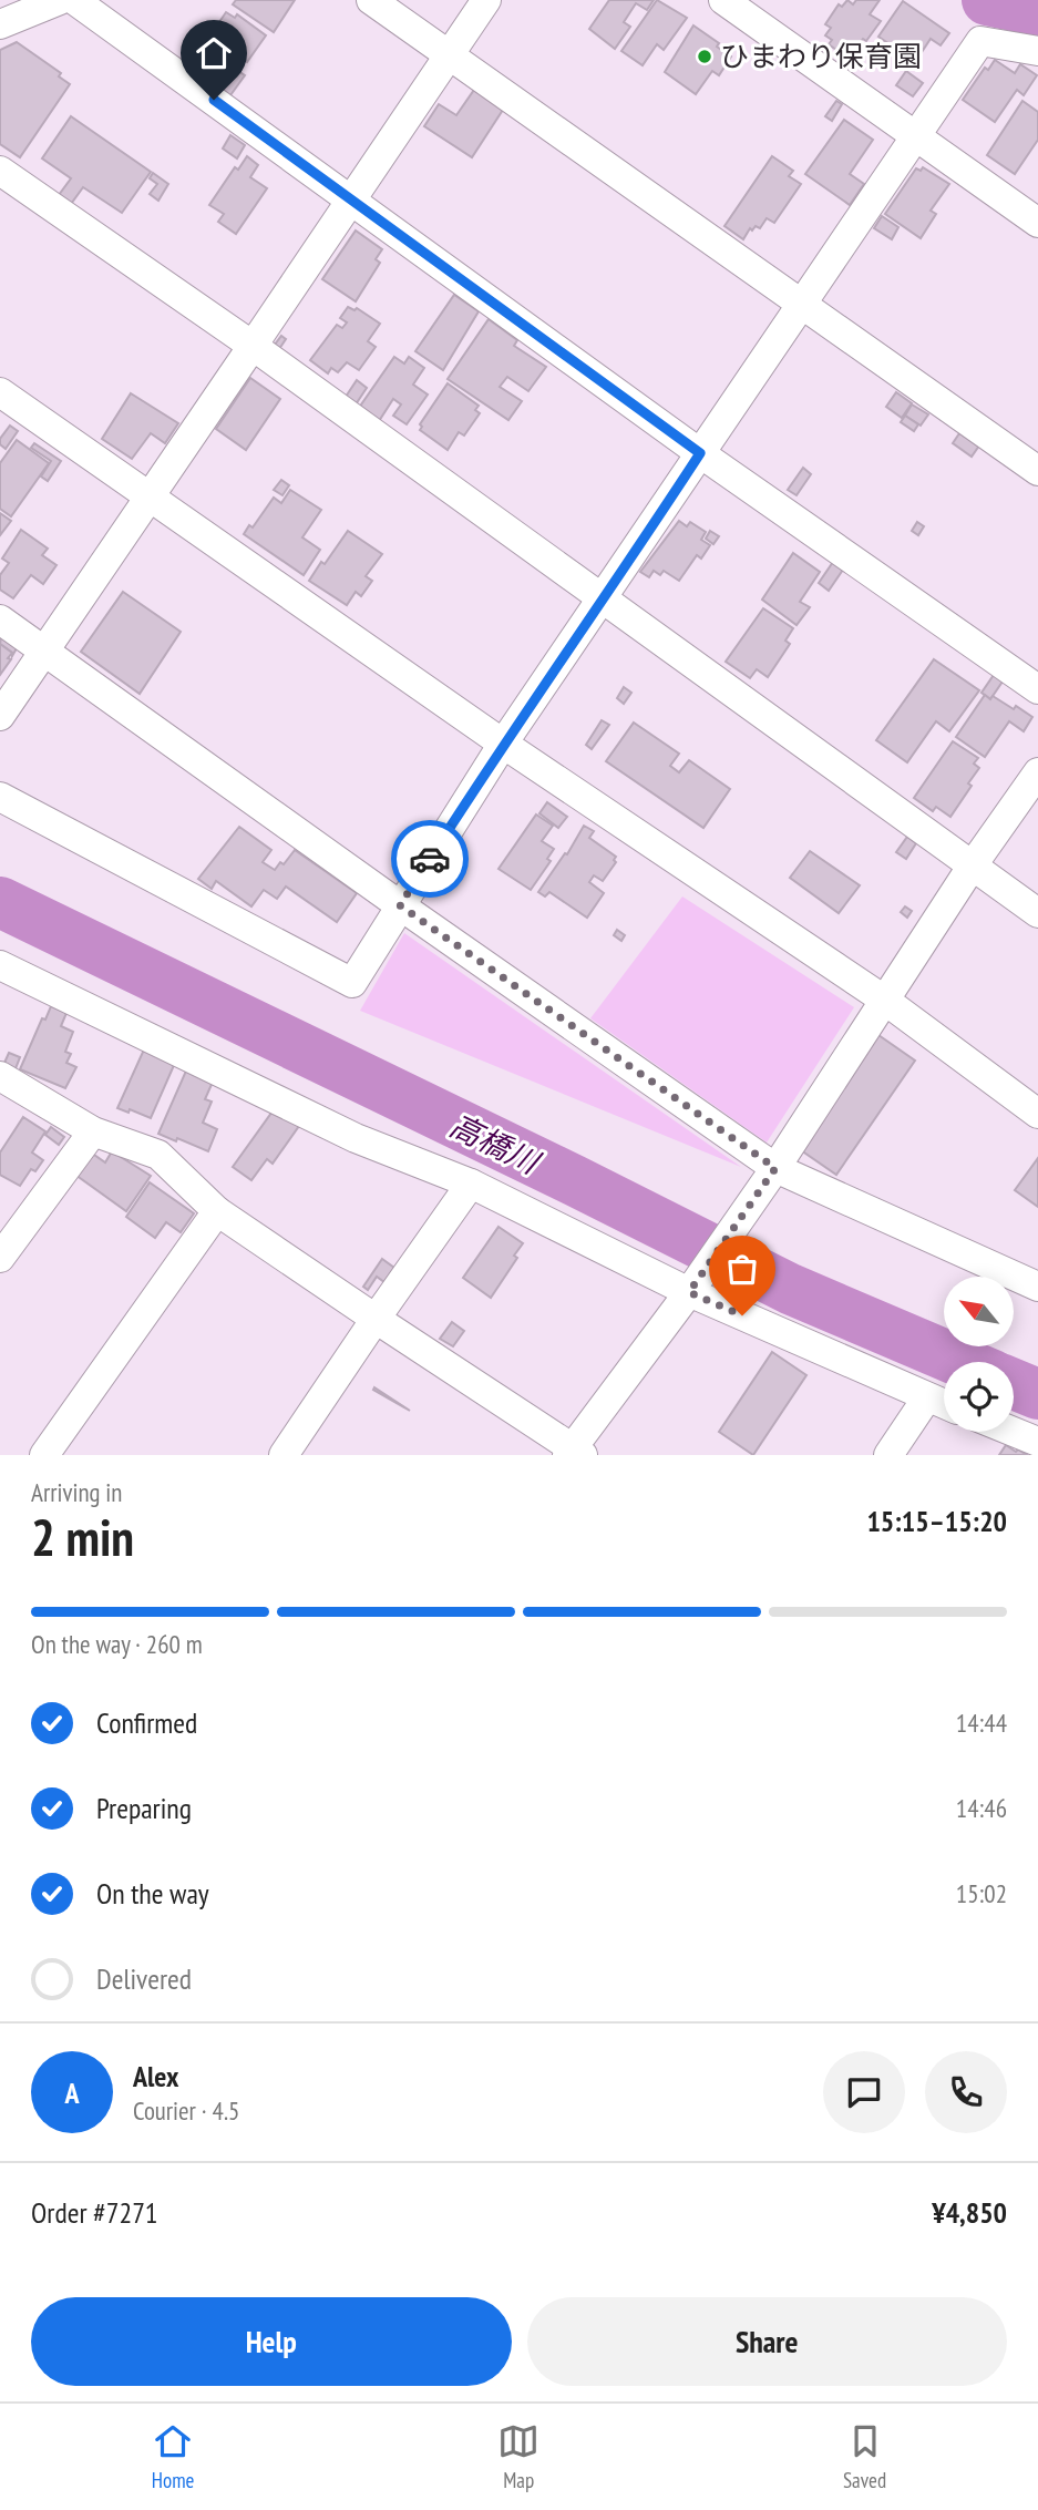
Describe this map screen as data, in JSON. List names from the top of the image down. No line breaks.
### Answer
{"water":["高橋川"],"places":["ひまわり保育園"],"north":"top left","page":{"heading":["2 min","Arriving in","15:15–15:20"],"panel":["Alex","Courier · 4.5","Order #7271","¥4,850"],"bar":"On the way · 260 m","list":[["Confirmed","14:44"],["Preparing","14:46"],["On the way","15:02"],"Delivered"],"round":"A","buttons":["Help","Share"],"tabs":["Home","Map","Saved"]}}
